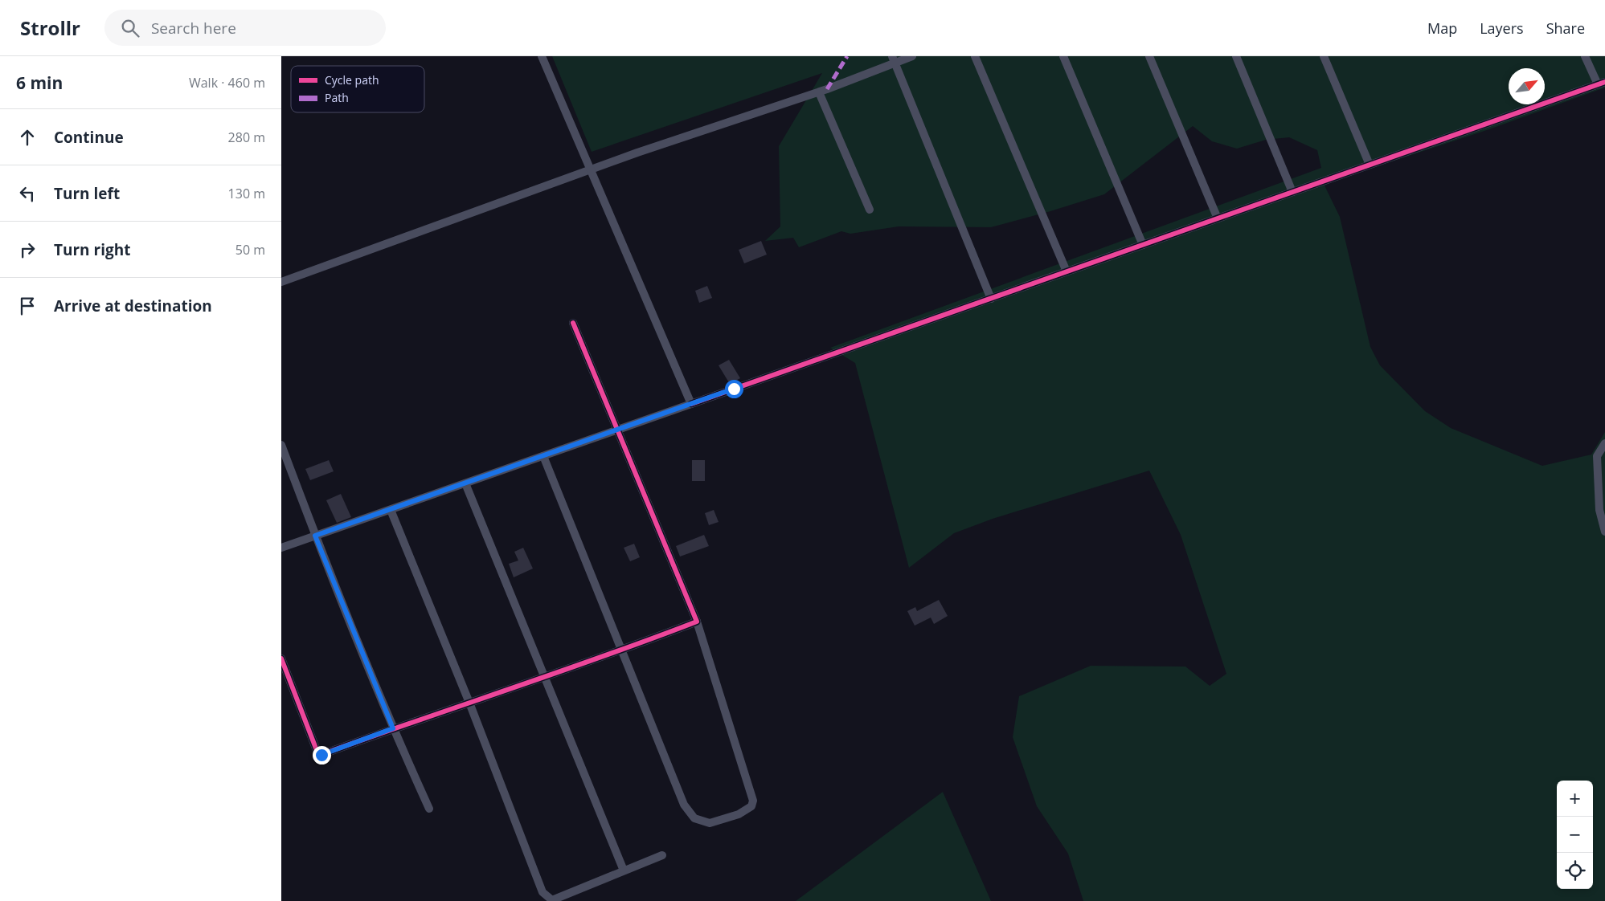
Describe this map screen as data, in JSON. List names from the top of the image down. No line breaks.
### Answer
{"legend":["Cycle path","Path"],"north":"top right","page":{"header":"Strollr","search":"Search here","nav":["Map","Layers","Share"],"heading":["6 min","Walk · 460 m"],"list":[["Continue","280 m"],["Turn left","130 m"],["Turn right","50 m"],"Arrive at destination"],"map_buttons":["+","−"]}}
